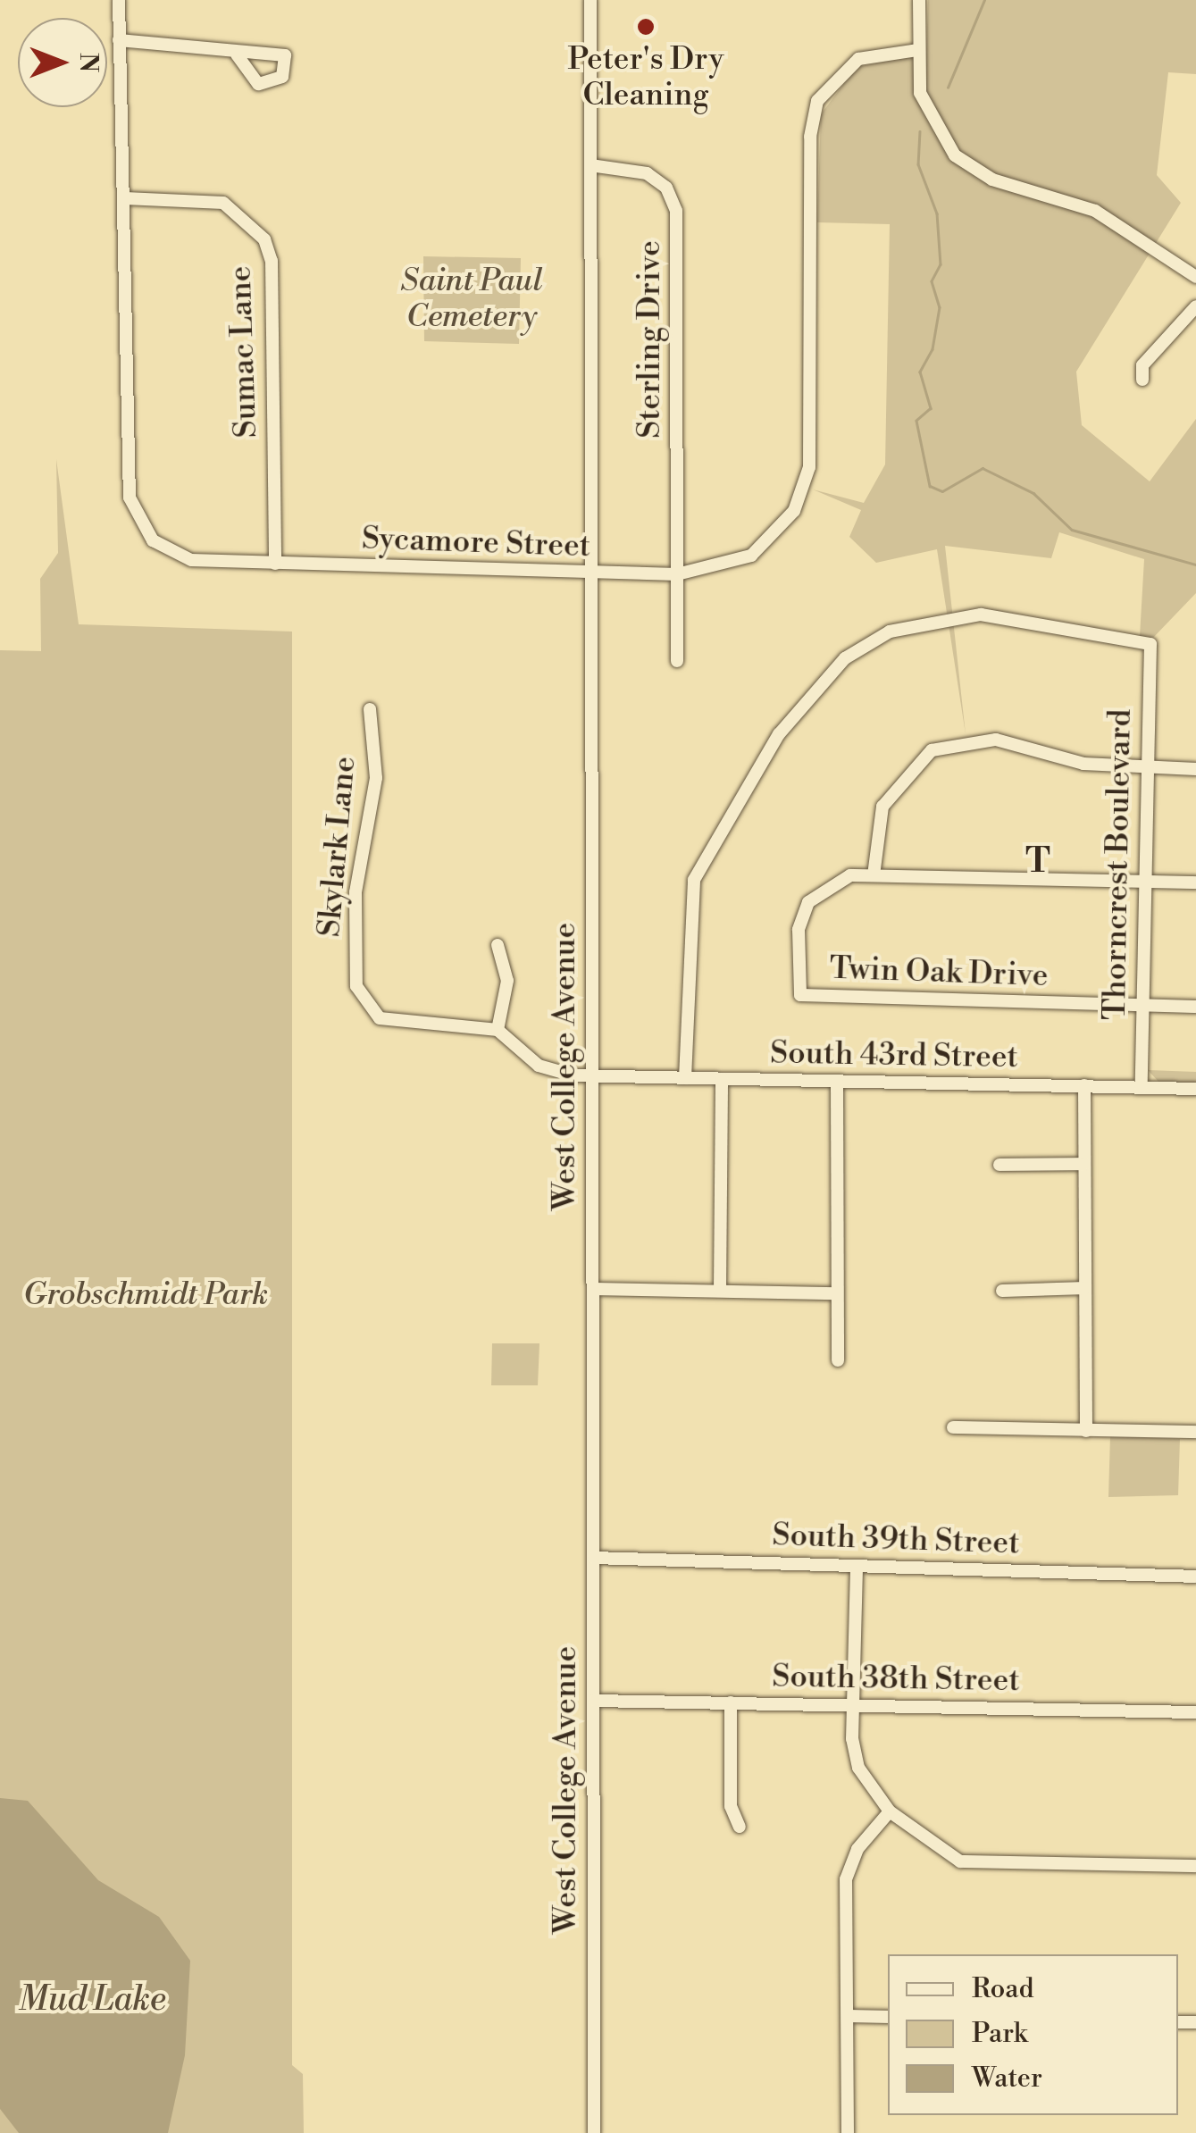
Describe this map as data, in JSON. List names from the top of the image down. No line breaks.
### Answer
{"streets":{"street":["Sterling Drive","Sumac Lane","Sycamore Street","Skylark Lane","Thorncrest Boulevard","Twin Oak Drive","South 43rd Street","West College Avenue","South 39th Street","South 38th Street"]},"crossings":[["Sterling Drive","Sycamore Street"],["Sterling Drive","West College Avenue"],["Sumac Lane","Sycamore Street"],["Sycamore Street","West College Avenue"],["Thorncrest Boulevard","Twin Oak Drive"],["Thorncrest Boulevard","South 43rd Street"],["South 43rd Street","West College Avenue"],["West College Avenue","South 39th Street"],["West College Avenue","South 38th Street"]],"districts":["T"],"water":["Mud Lake"],"parks":["Saint Paul Cemetery","Grobschmidt Park"],"places":["Peter's Dry Cleaning"],"legend":["Road","Park","Water"],"north":"right"}
